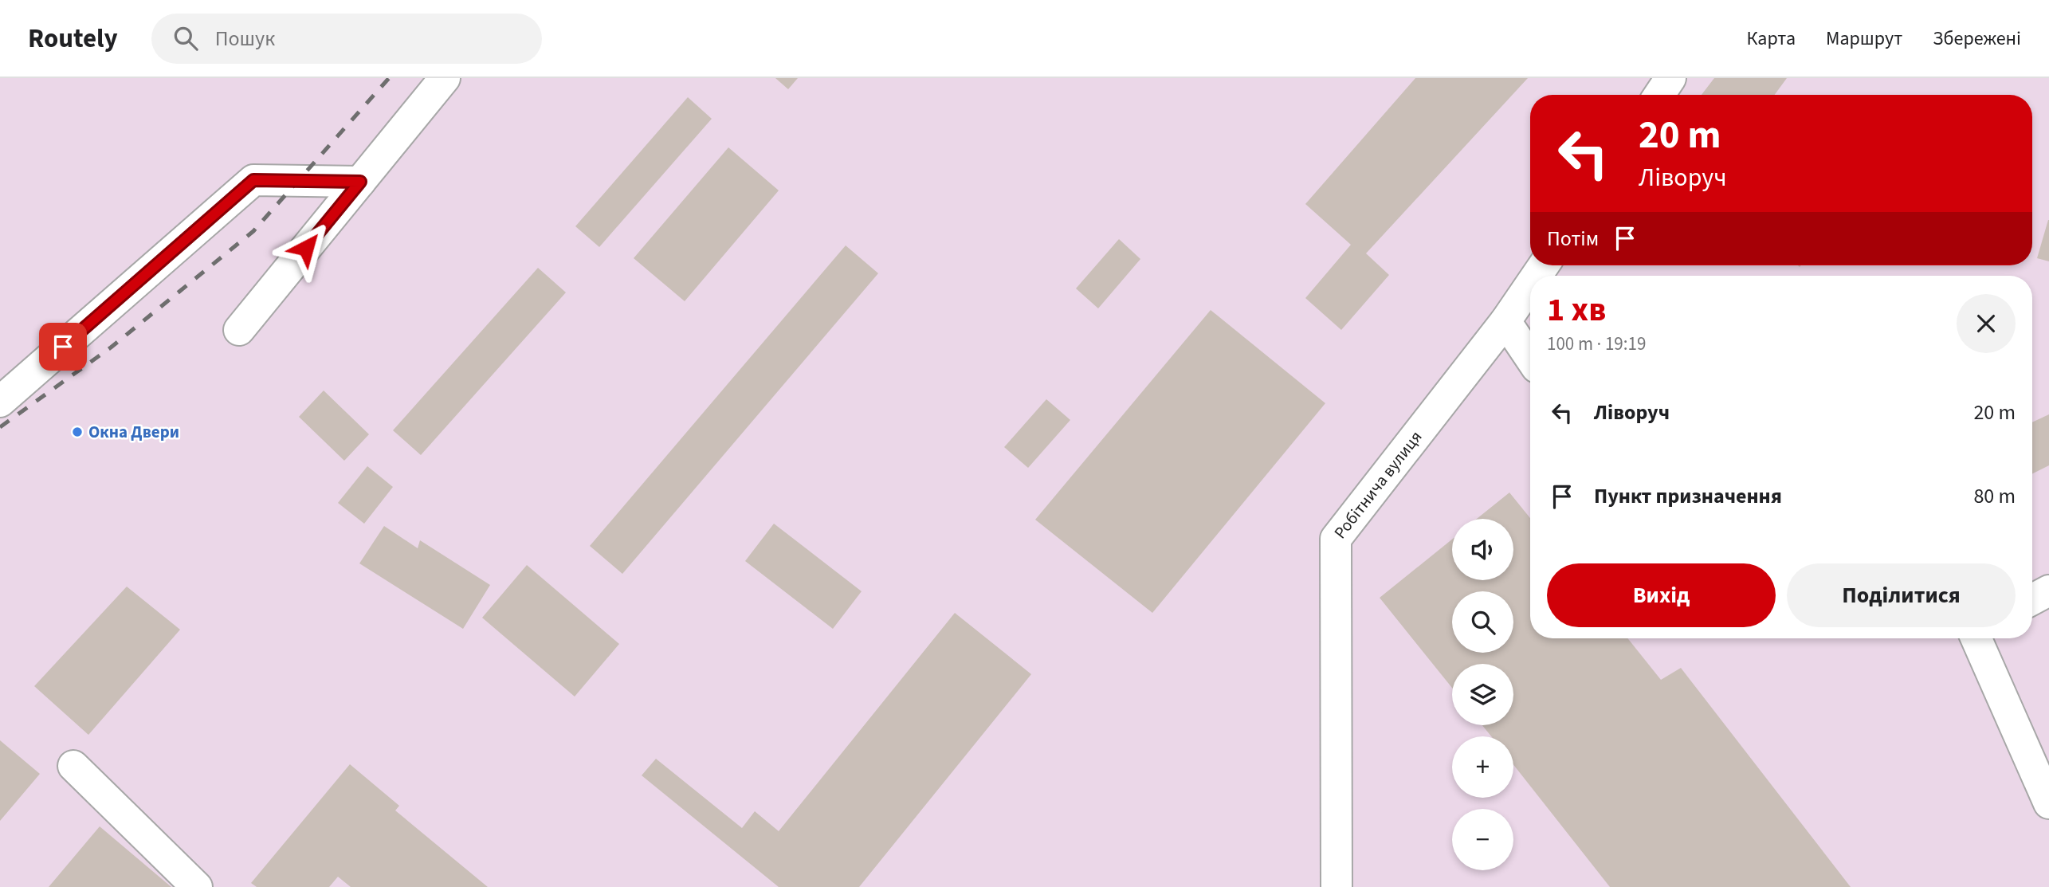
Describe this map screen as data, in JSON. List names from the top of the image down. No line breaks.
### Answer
{"streets":{"street":["Робітнича вулиця"]},"places":["Окна Двери"],"page":{"header":"Routely","search":"Пошук","nav":["Карта","Маршрут","Збережені"],"turn":["20 m","Ліворуч"],"then":"Потім","heading":["1 хв","100 m · 19:19"],"list":[{"name":"Ліворуч","value":"20 m"},{"name":"Пункт призначення","value":"80 m"}],"map_buttons":["+","−"],"buttons":["Вихід","Поділитися"]}}
